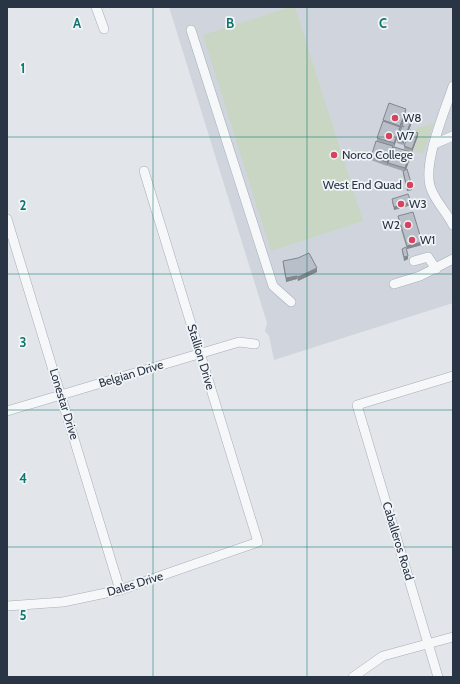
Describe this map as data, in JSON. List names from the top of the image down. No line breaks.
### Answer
{"streets":{"street":["Stallion Drive","Belgian Drive","Lonestar Drive","Caballeros Road","Dales Drive"]},"crossings":[["Stallion Drive","Belgian Drive"],["Stallion Drive","Dales Drive"],["Belgian Drive","Lonestar Drive"],["Lonestar Drive","Dales Drive"]],"places":["W8","W7","Norco College","West End Quad","W3","W2","W1"],"grid":{"columns":["A","B","C"],"rows":["1","2","3","4","5"]}}
